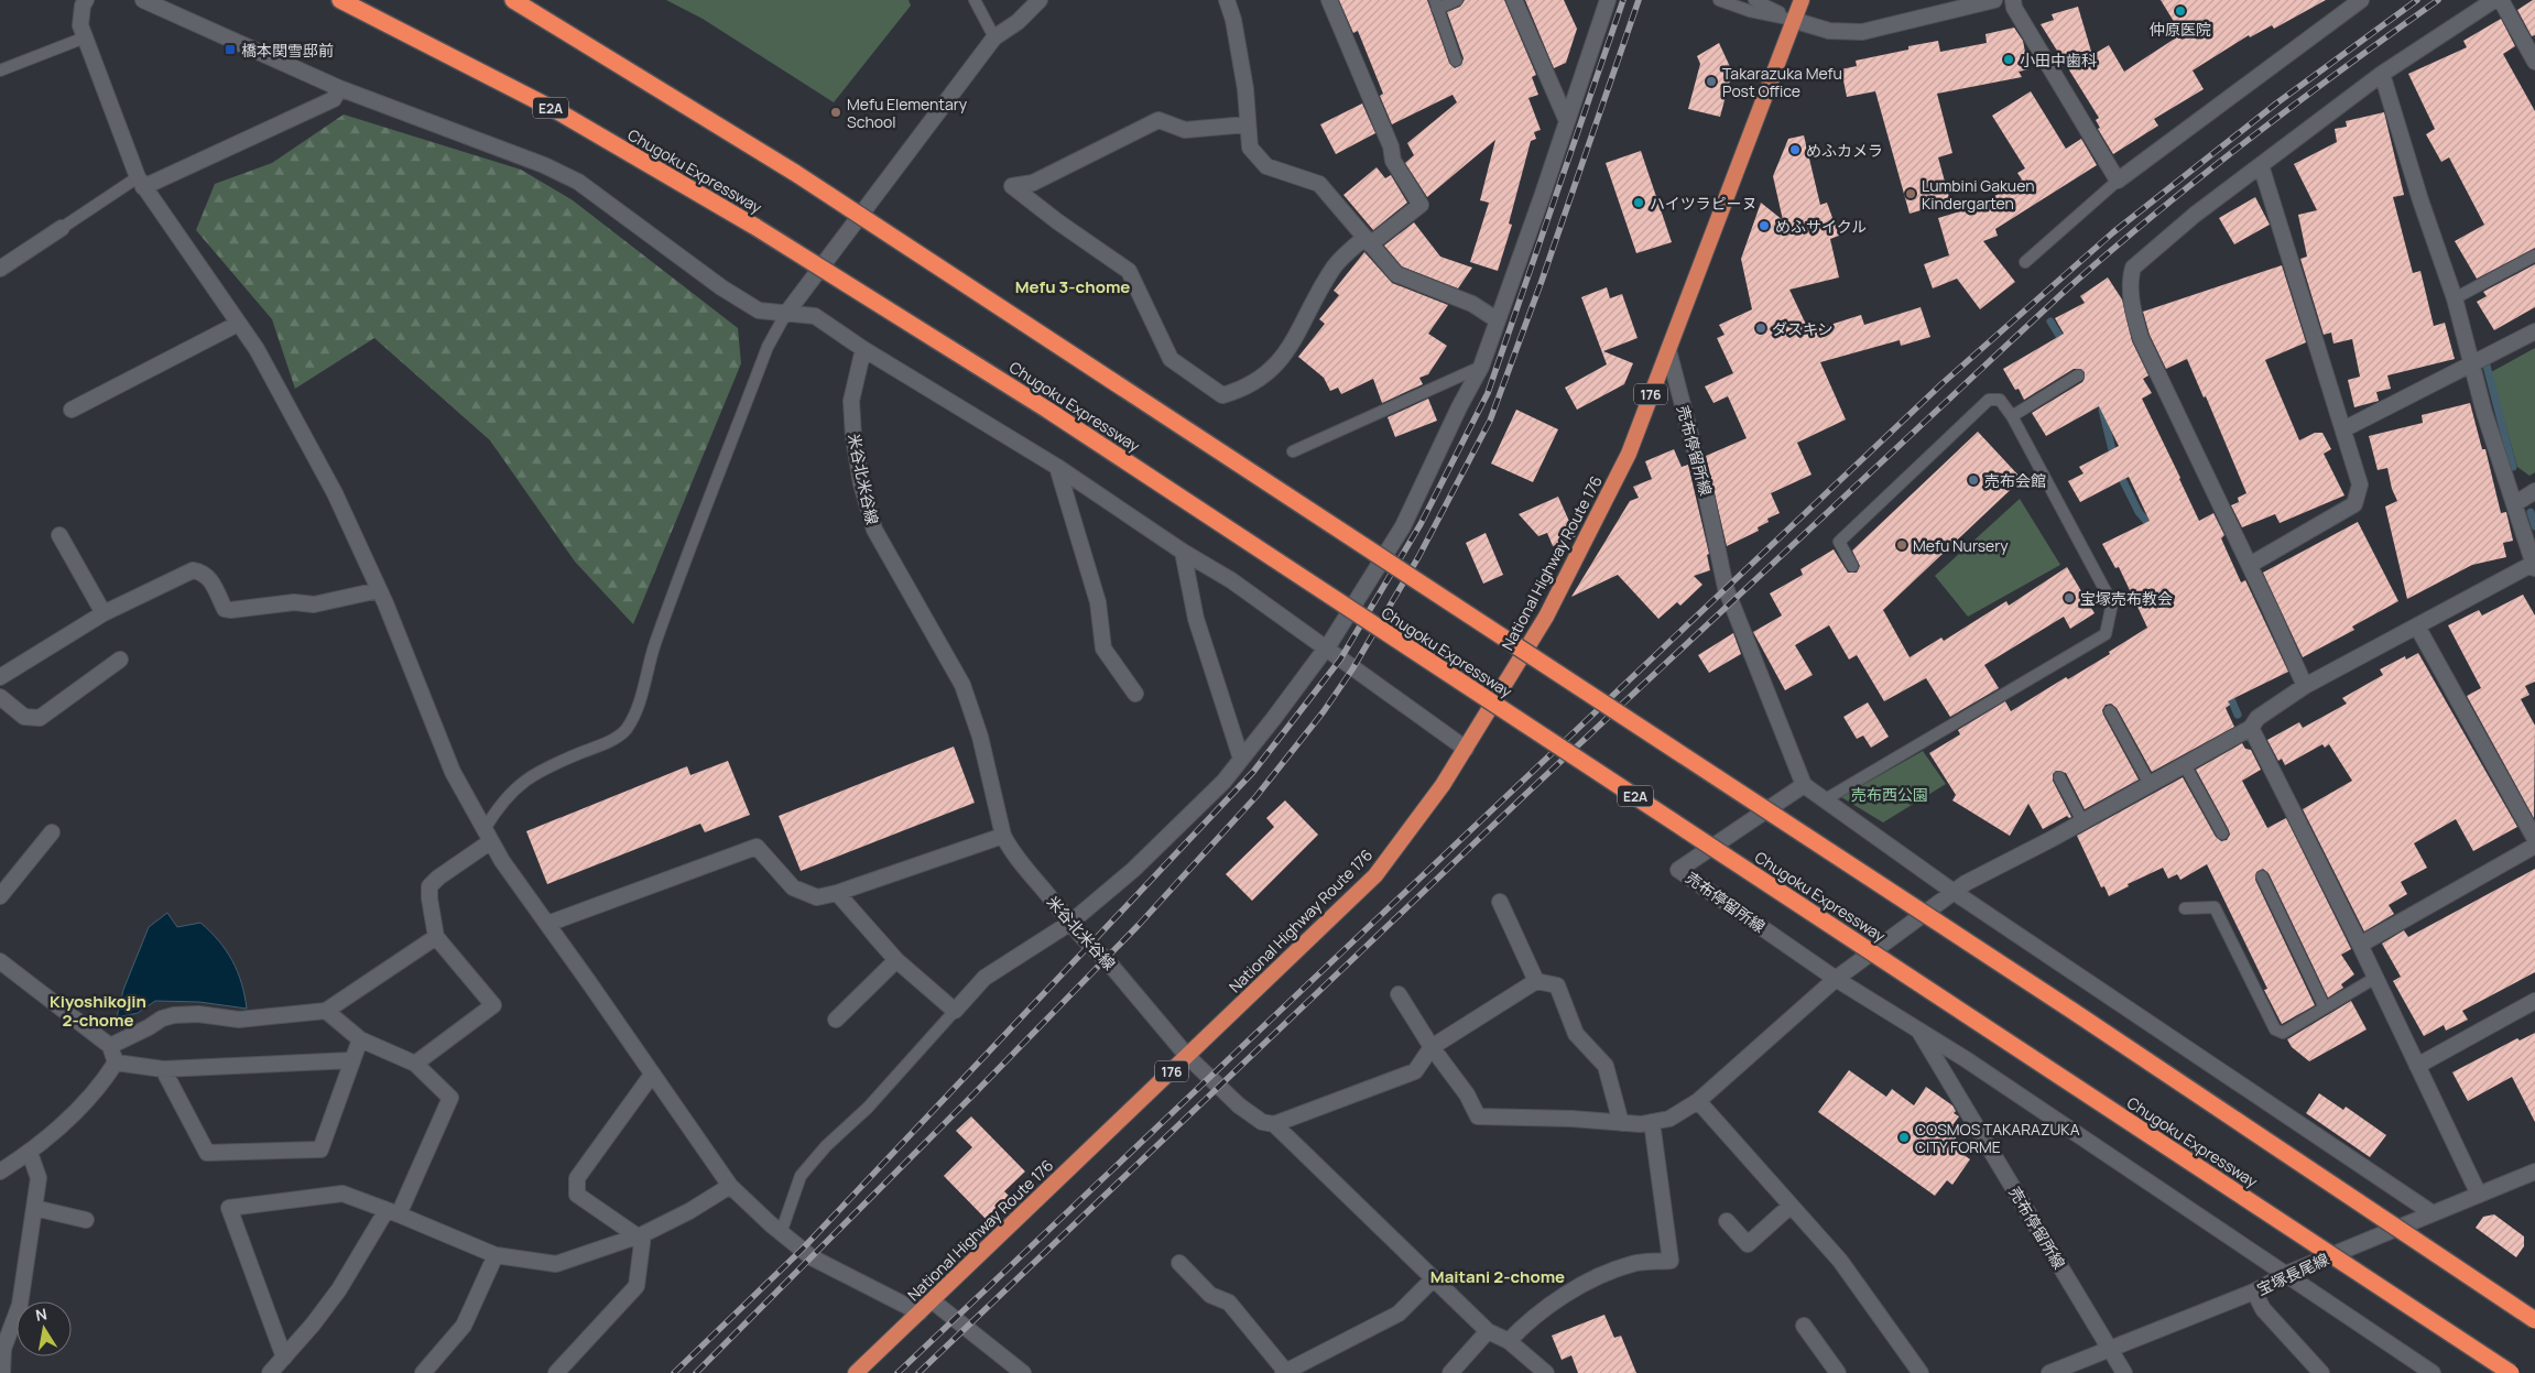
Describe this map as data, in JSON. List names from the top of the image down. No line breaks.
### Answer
{"streets":{"highway":["E2A","Chugoku Expressway","176","National Highway Route 176"],"street":["売布停留所線","米谷北米谷線","宝塚長尾線"]},"crossings":[["売布停留所線","National Highway Route 176"],["売布停留所線","宝塚長尾線"],["米谷北米谷線","National Highway Route 176"]],"districts":["Mefu 3-chome","Kiyoshikojin 2-chome","Maitani 2-chome"],"parks":["売布西公園"],"places":{"other":["仲原医院","小田中歯科","Takarazuka Mefu Post Office","Mefu Elementary School","めふカメラ","Lumbini Gakuen Kindergarten","ハイツラピーヌ","めふサイクル","ダスキン","売布会館","Mefu Nursery","宝塚売布教会","COSMOS TAKARAZUKA CITY FORME"],"transit":["橋本関雪邸前"]},"north":"top"}
